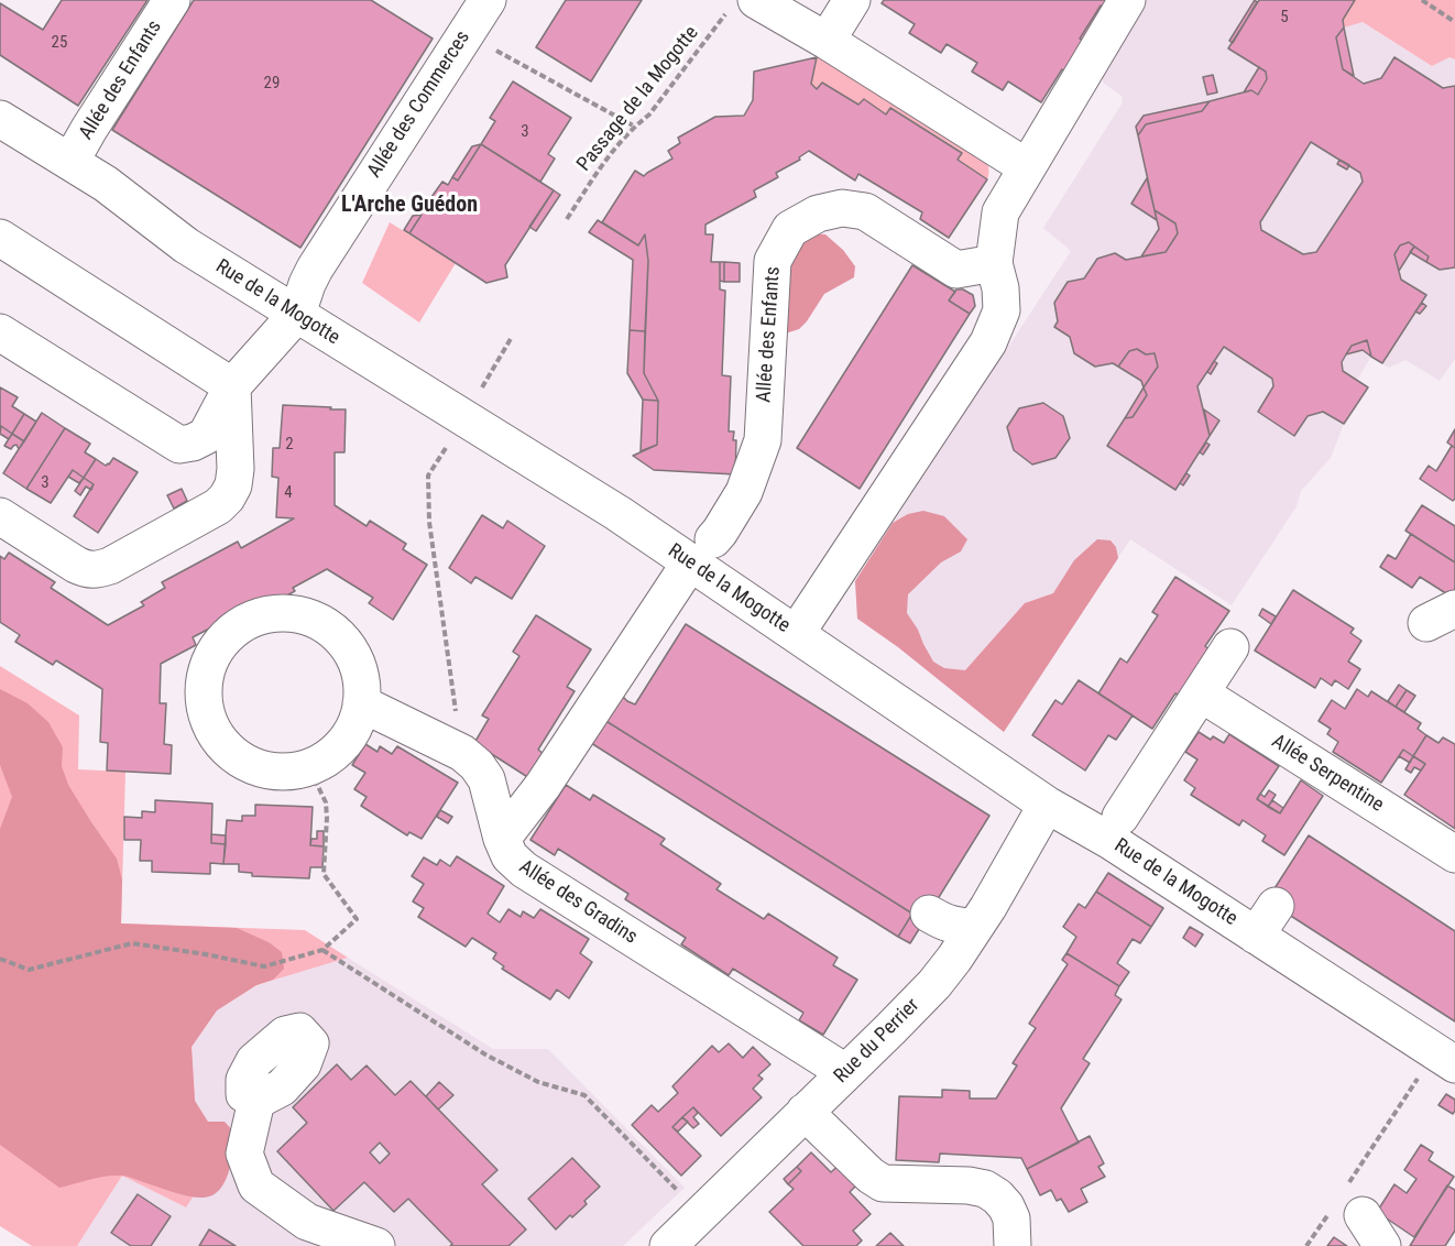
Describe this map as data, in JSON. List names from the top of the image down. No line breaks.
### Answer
{"streets":{"street":["Allée des Enfants","Allée des Commerces","Rue de la Mogotte","Allée Serpentine","Allée des Gradins","Rue du Perrier"],"path":["Passage de la Mogotte"]},"crossings":[["Allée des Enfants","Rue de la Mogotte"],["Allée des Commerces","Rue de la Mogotte"],["Rue de la Mogotte","Rue du Perrier"],["Allée des Gradins","Rue du Perrier"]],"districts":["L'Arche Guédon"],"house_numbers":["5","25","29","3","2","3","4"]}
